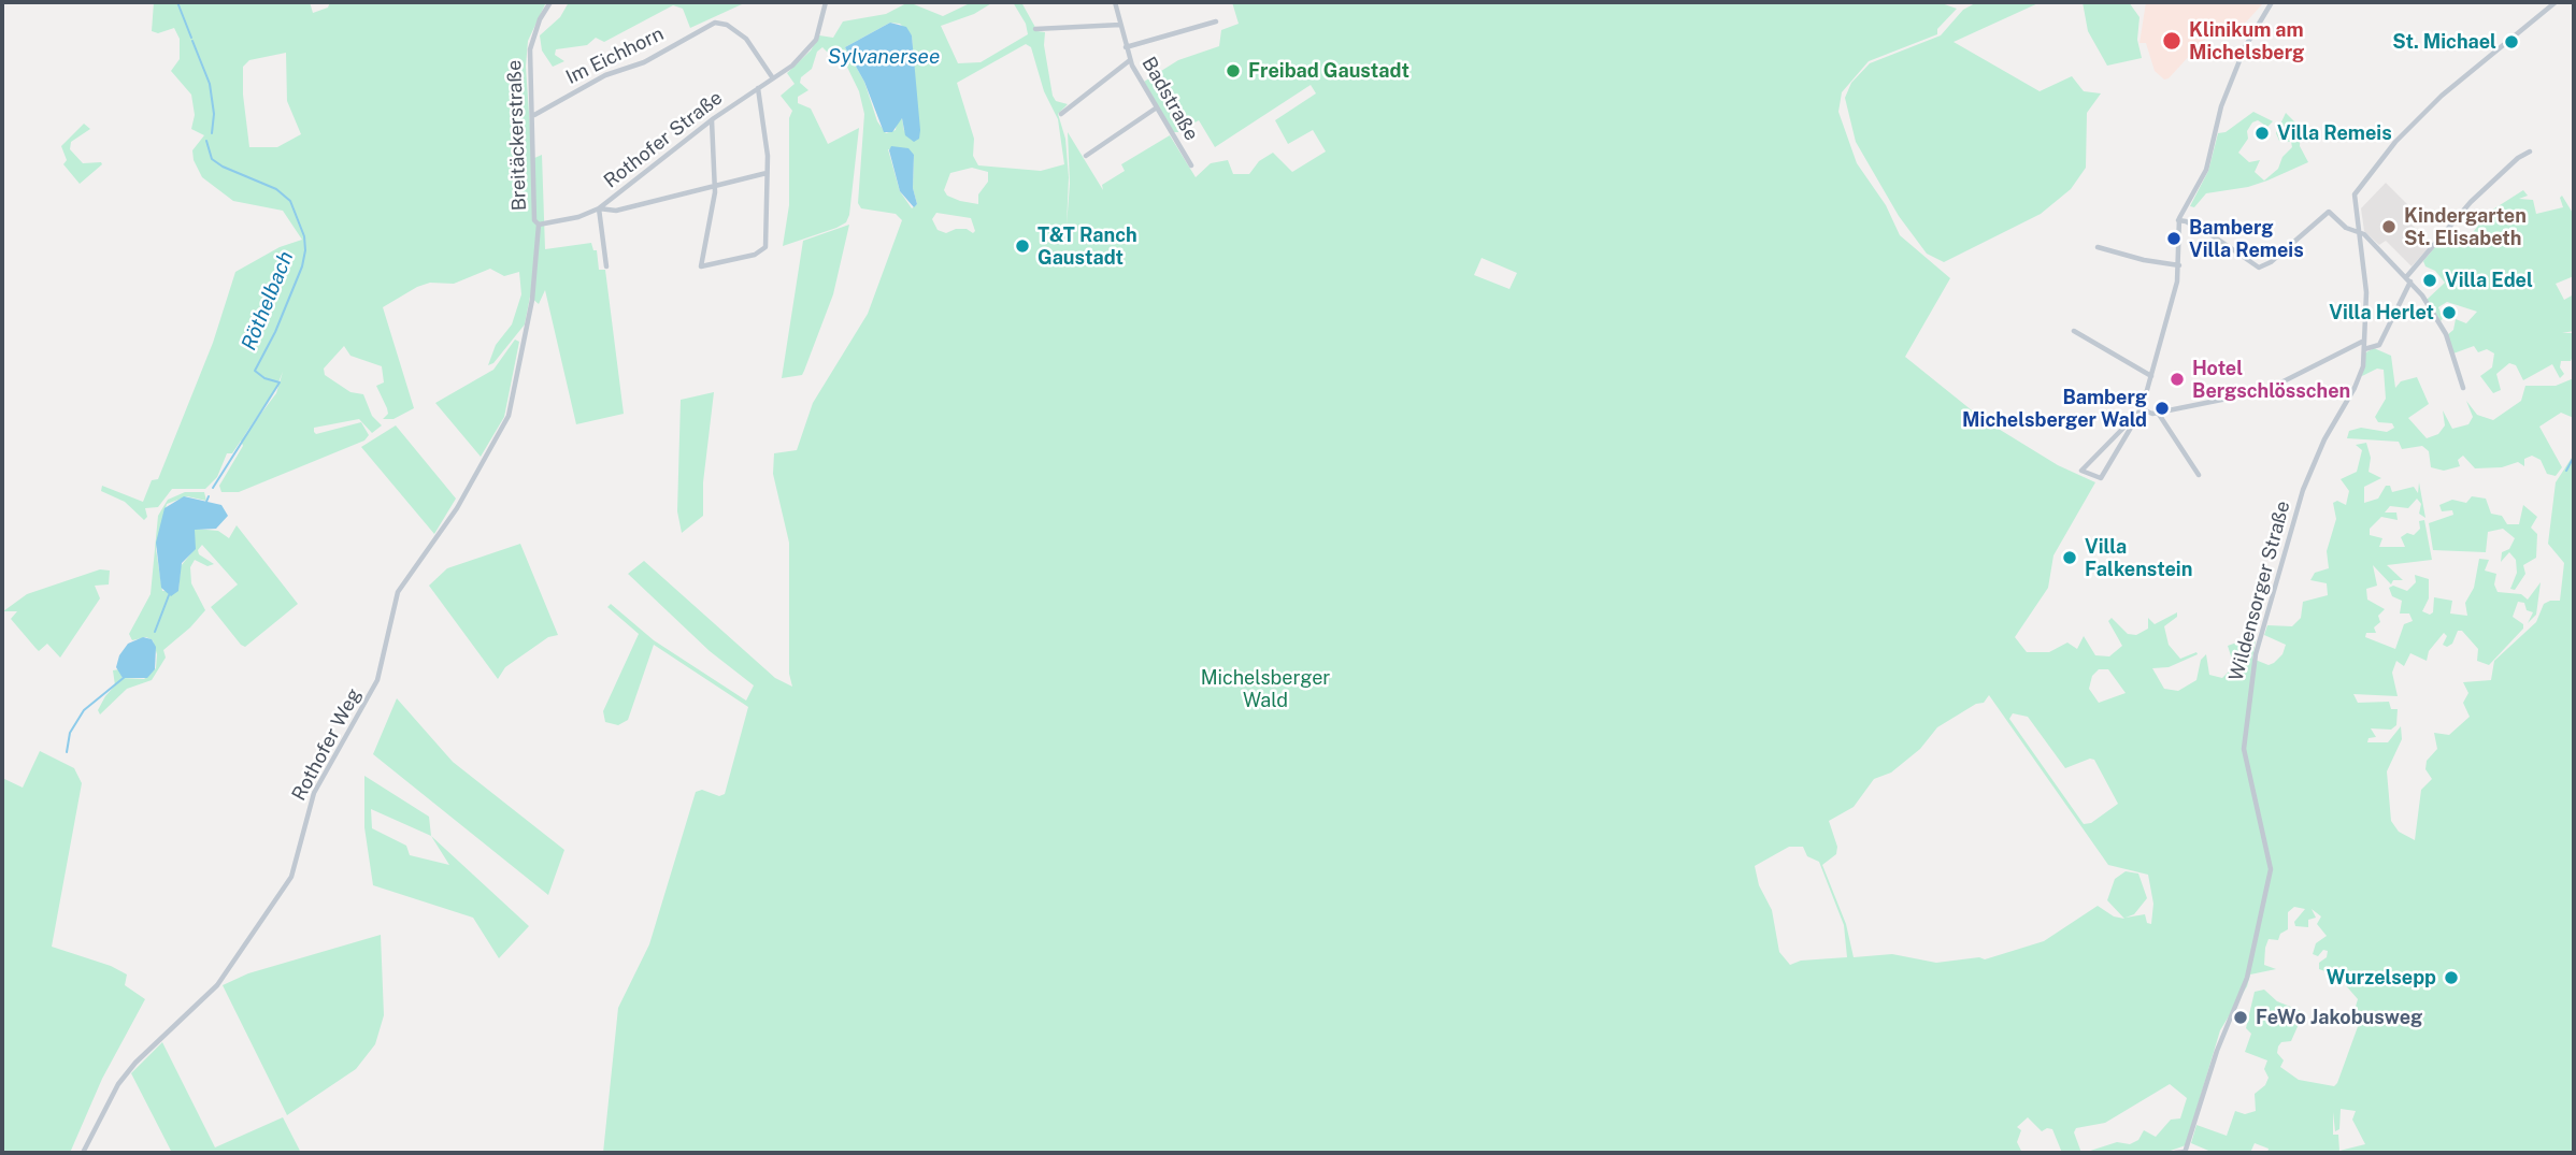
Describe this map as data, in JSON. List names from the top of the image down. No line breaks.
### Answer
{"streets":{"street":["Im Eichhorn","Badstraße","Breitäckerstraße","Rothofer Straße","Wildensorger Straße","Rothofer Weg"]},"crossings":[["Im Eichhorn","Breitäckerstraße"],["Im Eichhorn","Rothofer Straße"],["Breitäckerstraße","Rothofer Straße"],["Breitäckerstraße","Rothofer Weg"],["Rothofer Straße","Rothofer Weg"]],"water":["Sylvanersee","Röthelbach"],"parks":["Michelsberger Wald"],"places":["Klinikum am Michelsberg","St. Michael","Freibad Gaustadt","Villa Remeis","Kindergarten St. Elisabeth","Bamberg Villa Remeis","T&T Ranch Gaustadt","Villa Edel","Villa Herlet","Hotel Bergschlösschen","Bamberg Michelsberger Wald","Villa Falkenstein","Wurzelsepp","FeWo Jakobusweg"]}
